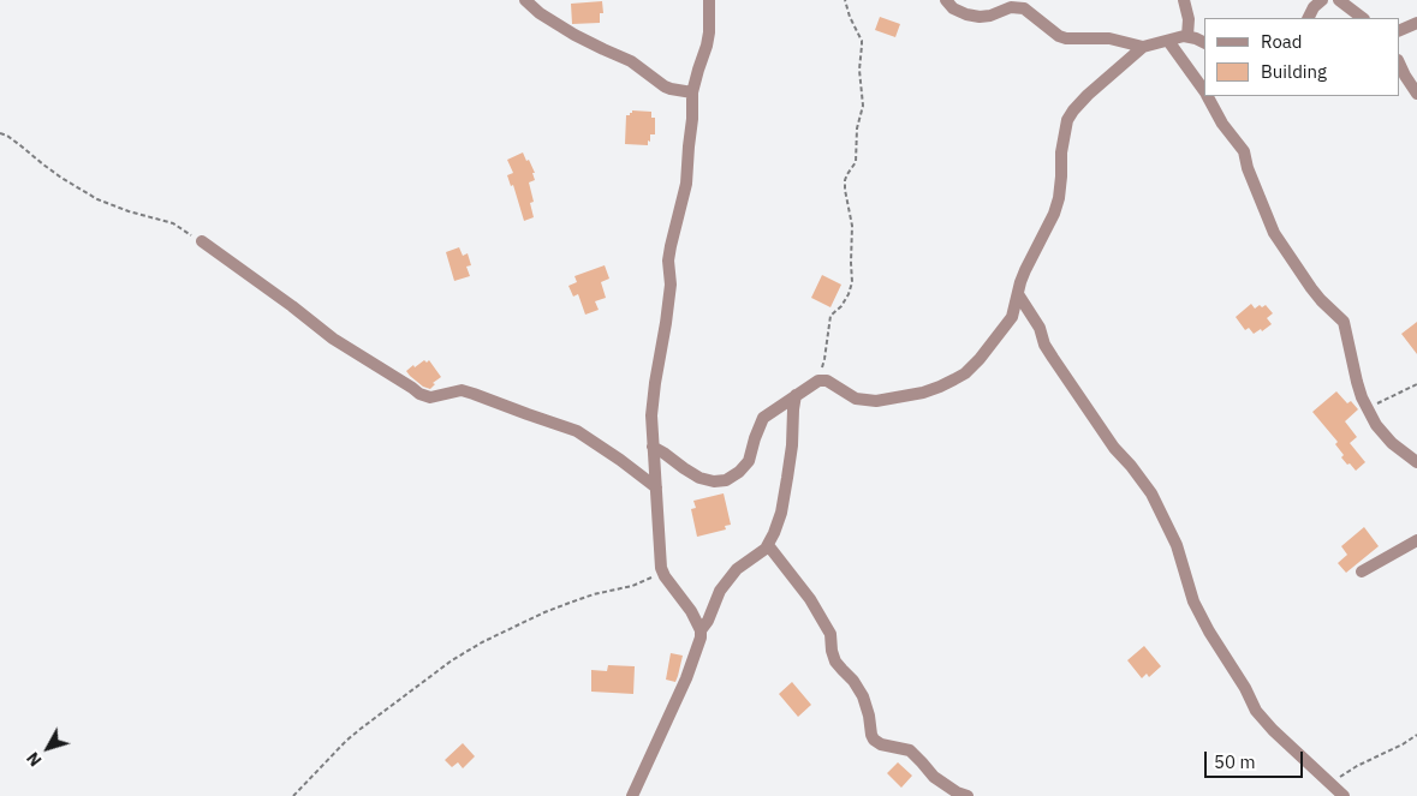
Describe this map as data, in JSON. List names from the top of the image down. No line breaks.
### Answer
{"legend":["Road","Building"],"scale_bar":"50 m","north":"bottom left"}
